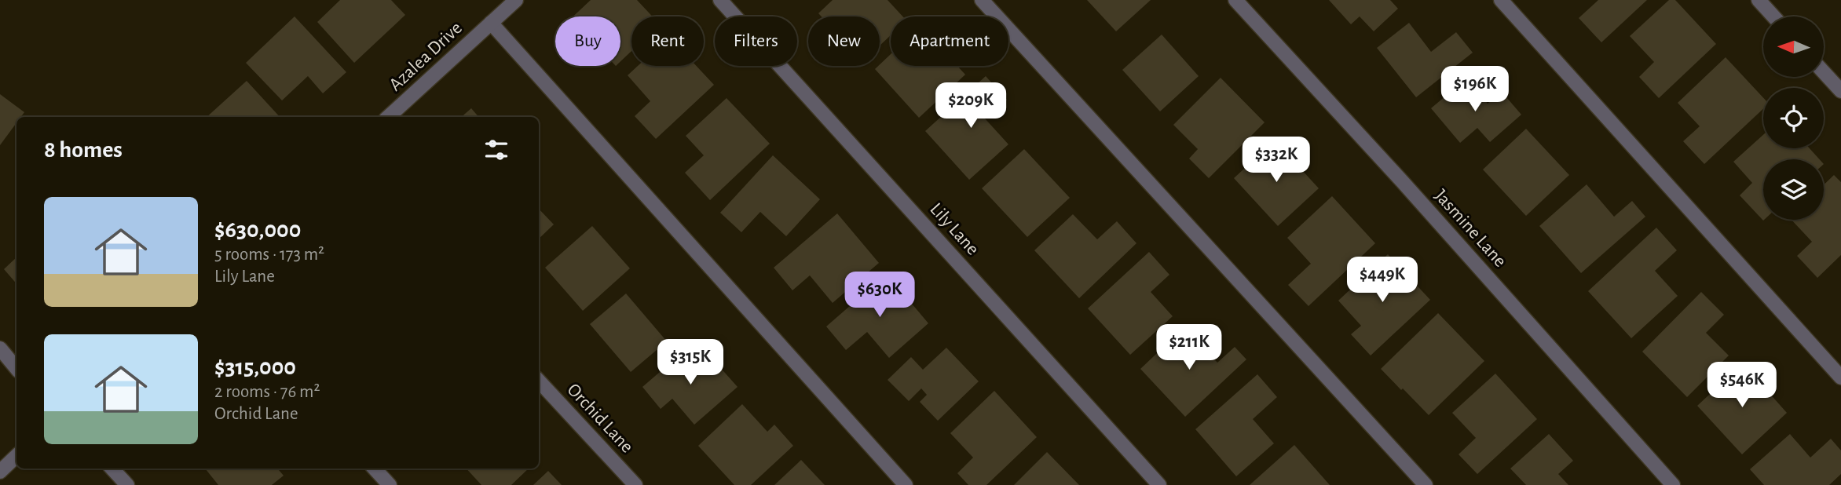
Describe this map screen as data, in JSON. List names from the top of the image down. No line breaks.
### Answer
{"streets":{"street":["Azalea Drive","Jasmine Lane","Lily Lane","Orchid Lane"]},"north":"left","page":{"chip":["Buy","Rent","Filters","New","Apartment"],"price":["$196K","$209K","$332K","$449K","$630K","$211K","$315K","$546K"],"heading":"8 homes","list":[{"name":"$630,000","note":"5 rooms · 173 m² · Lily Lane"},{"name":"$315,000","note":"2 rooms · 76 m² · Orchid Lane"}]}}
